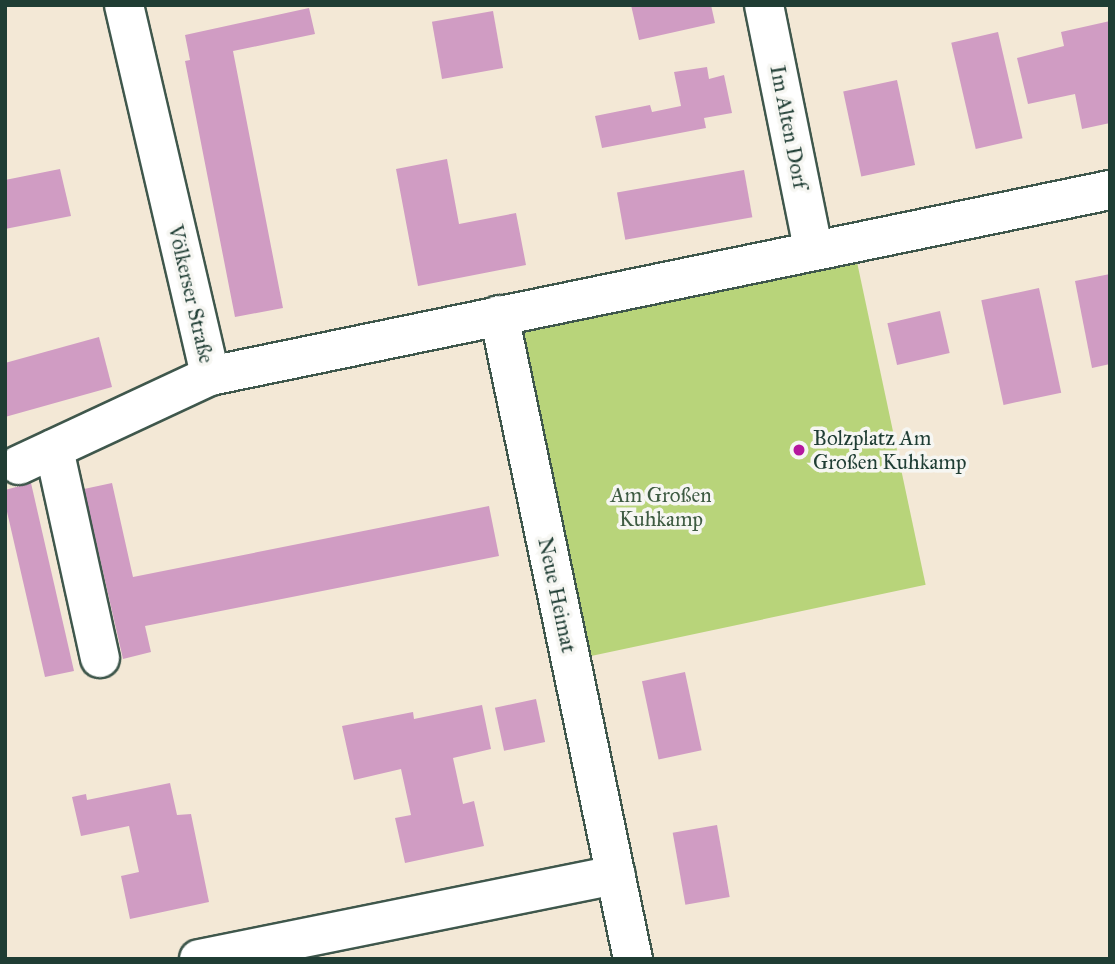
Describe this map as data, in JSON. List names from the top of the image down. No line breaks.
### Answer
{"streets":{"street":["Im Alten Dorf","Völkerser Straße","Neue Heimat"]},"parks":["Am Großen Kuhkamp"],"places":["Bolzplatz Am Großen Kuhkamp"]}
